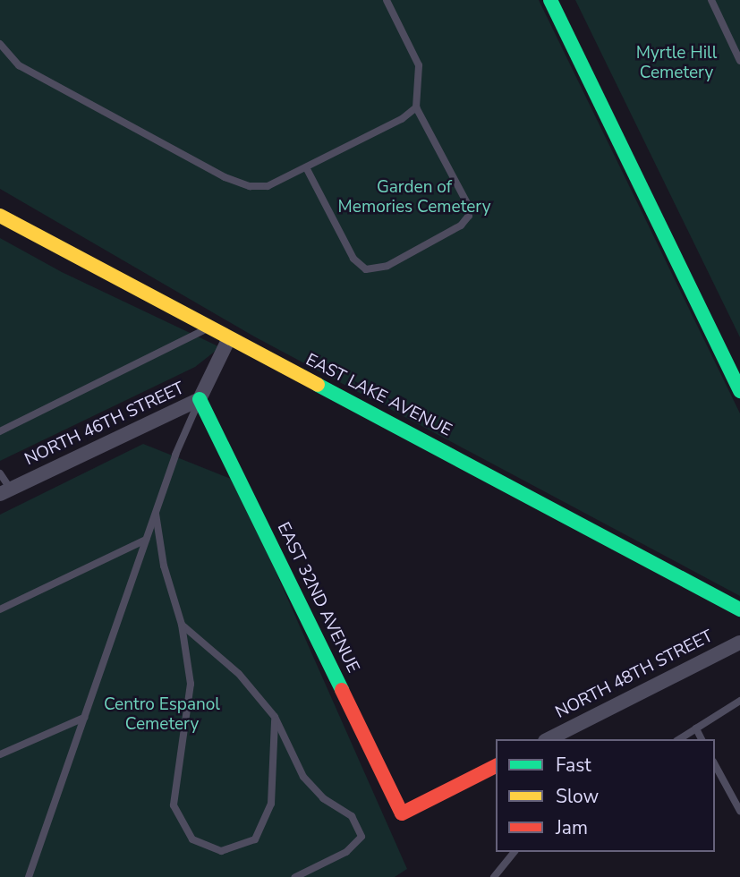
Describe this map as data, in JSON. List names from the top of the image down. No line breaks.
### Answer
{"streets":{"street":["EAST LAKE AVENUE","NORTH 46TH STREET","EAST 32ND AVENUE","NORTH 48TH STREET"]},"crossings":[["EAST LAKE AVENUE","NORTH 46TH STREET"],["NORTH 46TH STREET","EAST 32ND AVENUE"]],"parks":["Myrtle Hill Cemetery","Garden of Memories Cemetery","Centro Espanol Cemetery"],"legend":["Fast","Slow","Jam"]}
